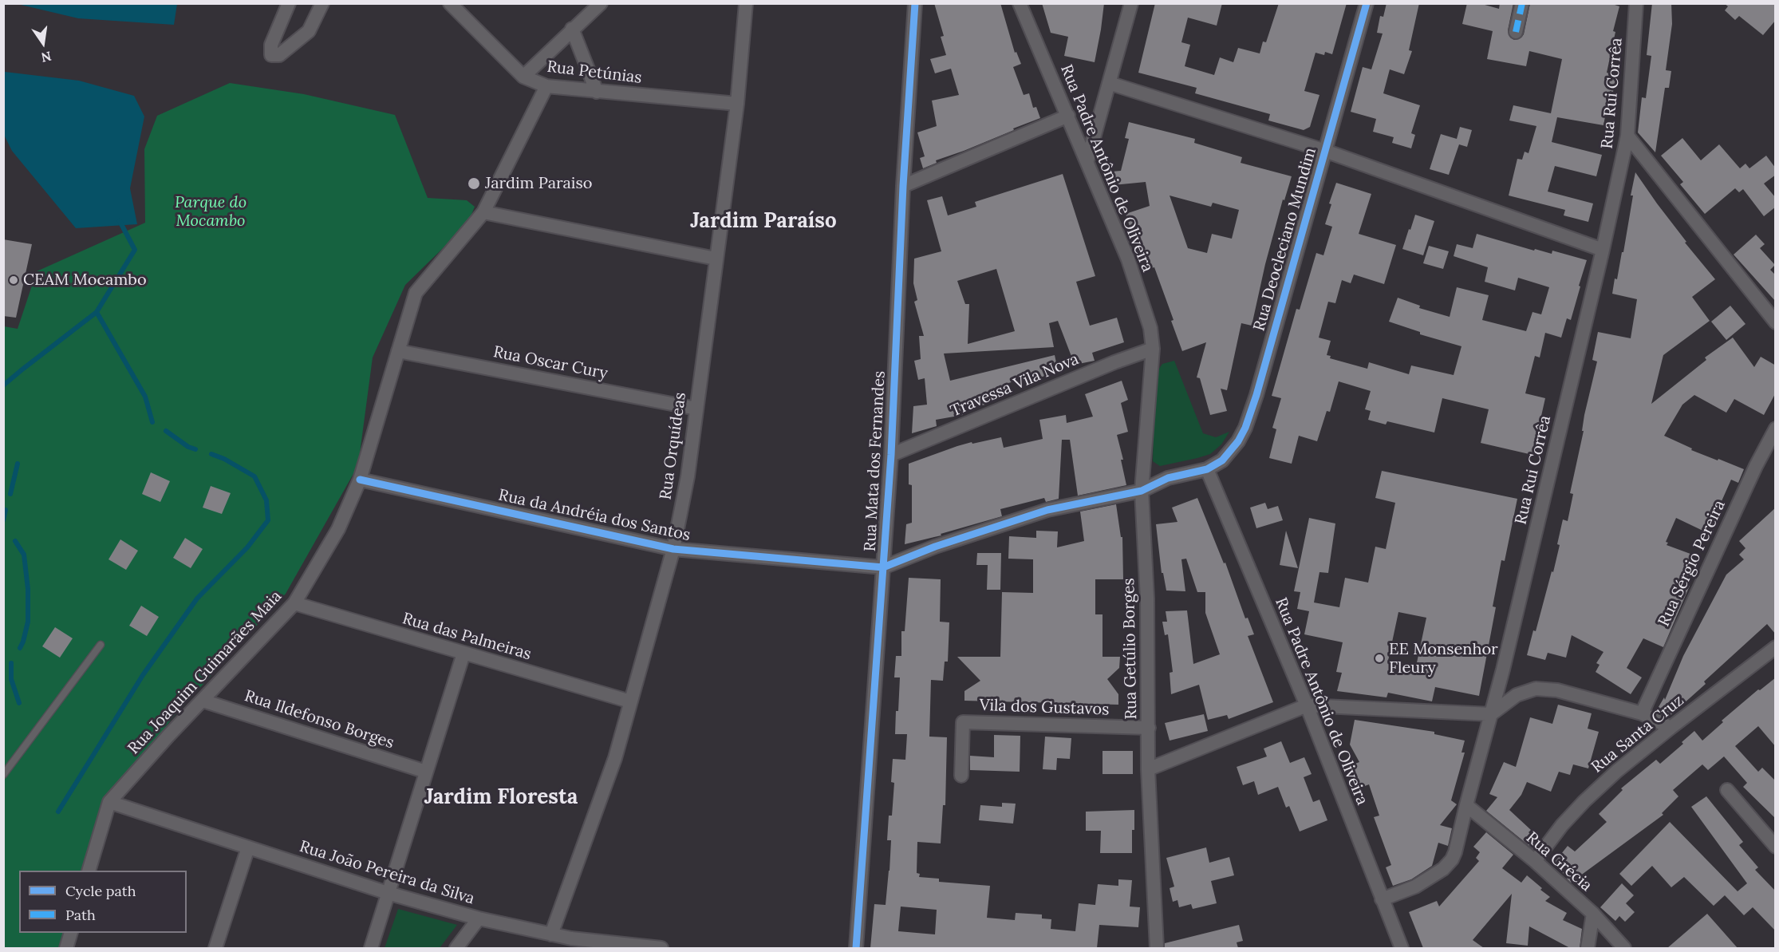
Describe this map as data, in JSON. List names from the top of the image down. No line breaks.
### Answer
{"streets":{"street":["Rua Petúnias","Rua Rui Corrêa","Rua Padre Antônio de Oliveira","Rua Deocleciano Mundim","Rua Oscar Cury","Travessa Vila Nova","Rua Orquídeas","Rua Mata dos Fernandes","Rua da Andréia dos Santos","Rua Sérgio Pereira","Rua das Palmeiras","Rua Getúlio Borges","Rua Joaquim Guimarães Maia","Vila dos Gustavos","Rua Ildefonso Borges","Rua Santa Cruz","Rua Grécia","Rua João Pereira da Silva"]},"crossings":[["Rua Petúnias","Rua Orquídeas"],["Rua Petúnias","Rua Joaquim Guimarães Maia"],["Rua Rui Corrêa","Rua Padre Antônio de Oliveira"],["Rua Rui Corrêa","Rua Grécia"],["Rua Padre Antônio de Oliveira","Rua Deocleciano Mundim"],["Rua Padre Antônio de Oliveira","Travessa Vila Nova"],["Rua Padre Antônio de Oliveira","Rua Getúlio Borges"],["Rua Oscar Cury","Rua Orquídeas"],["Rua Oscar Cury","Rua Joaquim Guimarães Maia"],["Travessa Vila Nova","Rua Mata dos Fernandes"],["Travessa Vila Nova","Rua Getúlio Borges"],["Rua Orquídeas","Rua da Andréia dos Santos"],["Rua Orquídeas","Rua das Palmeiras"],["Rua Orquídeas","Rua João Pereira da Silva"],["Rua Mata dos Fernandes","Rua da Andréia dos Santos"],["Rua da Andréia dos Santos","Rua Joaquim Guimarães Maia"],["Rua das Palmeiras","Rua Joaquim Guimarães Maia"],["Rua Getúlio Borges","Vila dos Gustavos"],["Rua Joaquim Guimarães Maia","Rua Ildefonso Borges"],["Rua Joaquim Guimarães Maia","Rua João Pereira da Silva"],["Rua Santa Cruz","Rua Grécia"]],"districts":["Jardim Paraíso","Jardim Floresta"],"parks":["Parque do Mocambo"],"places":["Jardim Paraiso","CEAM Mocambo","EE Monsenhor Fleury"],"legend":["Cycle path","Path"],"north":"bottom"}
